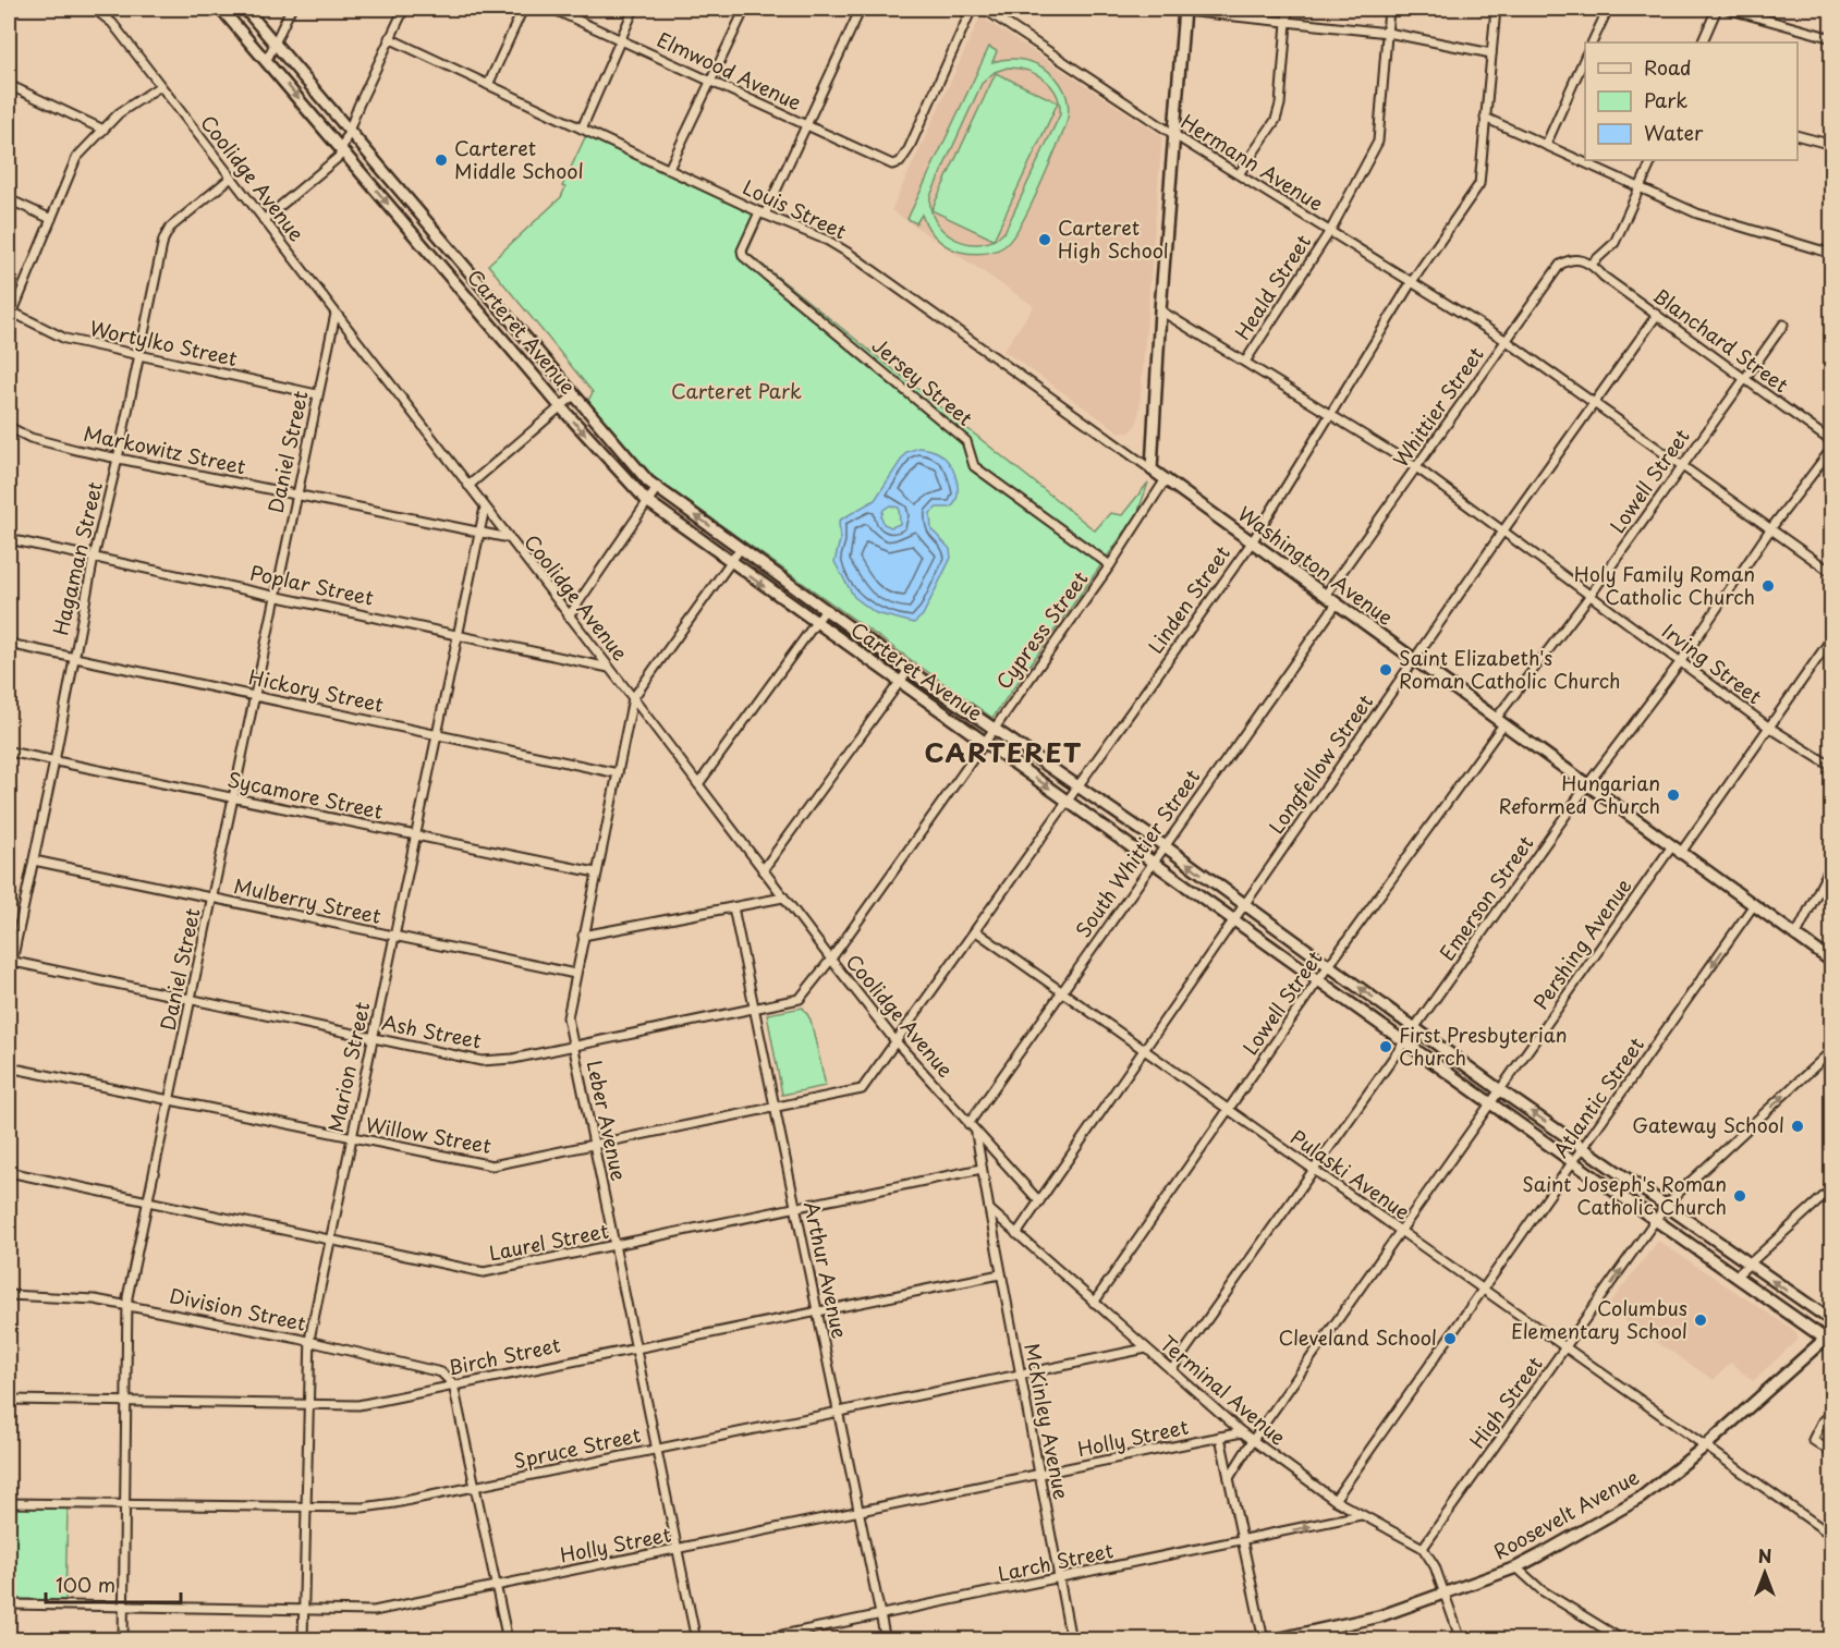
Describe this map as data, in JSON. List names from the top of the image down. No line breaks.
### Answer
{"streets":{"street":["Elmwood Avenue","Hermann Avenue","Coolidge Avenue","Louis Street","Heald Street","Carteret Avenue","Blanchard Street","Wortylko Street","Jersey Street","Whittier Street","Markowitz Street","Daniel Street","Lowell Street","Hagaman Street","Washington Avenue","Poplar Street","Linden Street","Cypress Street","Irving Street","Hickory Street","Longfellow Street","Sycamore Street","South Whittier Street","Emerson Street","Mulberry Street","Pershing Avenue","Ash Street","Marion Street","Atlantic Street","Leber Avenue","Willow Street","Pulaski Avenue","Laurel Street","Arthur Avenue","Division Street","Birch Street","Terminal Avenue","High Street","McKinley Avenue","Holly Street","Spruce Street","Roosevelt Avenue","Larch Street"]},"crossings":[["Elmwood Avenue","Jersey Street"],["Hermann Avenue","Heald Street"],["Hermann Avenue","Whittier Street"],["Hermann Avenue","Lowell Street"],["Hermann Avenue","Linden Street"],["Hermann Avenue","Longfellow Street"],["Hermann Avenue","Emerson Street"],["Coolidge Avenue","Markowitz Street"],["Coolidge Avenue","Daniel Street"],["Coolidge Avenue","Hagaman Street"],["Coolidge Avenue","Poplar Street"],["Coolidge Avenue","Linden Street"],["Coolidge Avenue","Cypress Street"],["Coolidge Avenue","Longfellow Street"],["Coolidge Avenue","South Whittier Street"],["Coolidge Avenue","Ash Street"],["Coolidge Avenue","Marion Street"],["Coolidge Avenue","Leber Avenue"],["Coolidge Avenue","Willow Street"],["Coolidge Avenue","McKinley Avenue"],["Louis Street","Jersey Street"],["Louis Street","Washington Avenue"],["Heald Street","Irving Street"],["Carteret Avenue","Lowell Street"],["Carteret Avenue","Linden Street"],["Carteret Avenue","Cypress Street"],["Carteret Avenue","Longfellow Street"],["Carteret Avenue","South Whittier Street"],["Carteret Avenue","Emerson Street"],["Carteret Avenue","Pershing Avenue"],["Carteret Avenue","Atlantic Street"],["Carteret Avenue","High Street"],["Carteret Avenue","Roosevelt Avenue"],["Blanchard Street","Whittier Street"],["Blanchard Street","Lowell Street"],["Blanchard Street","Longfellow Street"],["Blanchard Street","Emerson Street"],["Wortylko Street","Daniel Street"],["Wortylko Street","Hagaman Street"],["Jersey Street","Cypress Street"],["Whittier Street","Washington Avenue"],["Whittier Street","Irving Street"],["Markowitz Street","Daniel Street"],["Markowitz Street","Hagaman Street"],["Markowitz Street","Marion Street"],["Daniel Street","Poplar Street"],["Daniel Street","Hickory Street"],["Daniel Street","Sycamore Street"],["Daniel Street","Mulberry Street"],["Daniel Street","Ash Street"],["Daniel Street","Willow Street"],["Daniel Street","Laurel Street"],["Daniel Street","Division Street"],["Daniel Street","Birch Street"],["Daniel Street","Holly Street"],["Daniel Street","Spruce Street"],["Lowell Street","Washington Avenue"],["Lowell Street","Irving Street"],["Lowell Street","Pulaski Avenue"],["Lowell Street","Terminal Avenue"],["Hagaman Street","Poplar Street"],["Hagaman Street","Hickory Street"],["Hagaman Street","Sycamore Street"],["Hagaman Street","Mulberry Street"],["Hagaman Street","Ash Street"],["Washington Avenue","Linden Street"],["Washington Avenue","Cypress Street"],["Washington Avenue","Longfellow Street"],["Washington Avenue","South Whittier Street"],["Washington Avenue","Emerson Street"],["Washington Avenue","Pershing Avenue"],["Washington Avenue","Atlantic Street"],["Poplar Street","Marion Street"],["Linden Street","Irving Street"],["Linden Street","Willow Street"],["Linden Street","Pulaski Avenue"],["Cypress Street","Ash Street"],["Irving Street","Longfellow Street"],["Irving Street","Emerson Street"],["Irving Street","Pershing Avenue"],["Hickory Street","Marion Street"],["Hickory Street","Leber Avenue"],["Longfellow Street","Pulaski Avenue"],["Longfellow Street","Terminal Avenue"],["Sycamore Street","Marion Street"],["Sycamore Street","Leber Avenue"],["South Whittier Street","Pulaski Avenue"],["Emerson Street","Pulaski Avenue"],["Emerson Street","Terminal Avenue"],["Mulberry Street","Marion Street"],["Mulberry Street","Leber Avenue"],["Pershing Avenue","Pulaski Avenue"],["Pershing Avenue","Terminal Avenue"],["Ash Street","Marion Street"],["Ash Street","Leber Avenue"],["Ash Street","Arthur Avenue"],["Marion Street","Willow Street"],["Marion Street","Laurel Street"],["Marion Street","Division Street"],["Marion Street","Birch Street"],["Marion Street","Holly Street"],["Marion Street","Spruce Street"],["Atlantic Street","Pulaski Avenue"],["Atlantic Street","Terminal Avenue"],["Leber Avenue","Willow Street"],["Leber Avenue","Laurel Street"],["Leber Avenue","Birch Street"],["Leber Avenue","Holly Street"],["Leber Avenue","Spruce Street"],["Willow Street","Arthur Avenue"],["Pulaski Avenue","High Street"],["Pulaski Avenue","Roosevelt Avenue"],["Laurel Street","Arthur Avenue"],["Laurel Street","McKinley Avenue"],["Arthur Avenue","Birch Street"],["Arthur Avenue","Holly Street"],["Arthur Avenue","Spruce Street"],["Arthur Avenue","Larch Street"],["Division Street","Birch Street"],["Birch Street","McKinley Avenue"],["Terminal Avenue","High Street"],["Terminal Avenue","Holly Street"],["Terminal Avenue","Spruce Street"],["Terminal Avenue","Larch Street"],["McKinley Avenue","Holly Street"],["McKinley Avenue","Spruce Street"],["McKinley Avenue","Larch Street"]],"one_way":["Atlantic Street","High Street"],"districts":["CARTERET"],"parks":["Carteret Park"],"places":["Carteret Middle School","Carteret High School","Holy Family Roman Catholic Church","Saint Elizabeth's Roman Catholic Church","Hungarian Reformed Church","First Presbyterian Church","Gateway School","Saint Joseph's Roman Catholic Church","Columbus Elementary School","Cleveland School"],"legend":["Road","Park","Water"],"scale_bar":"100 m","north":"top"}
